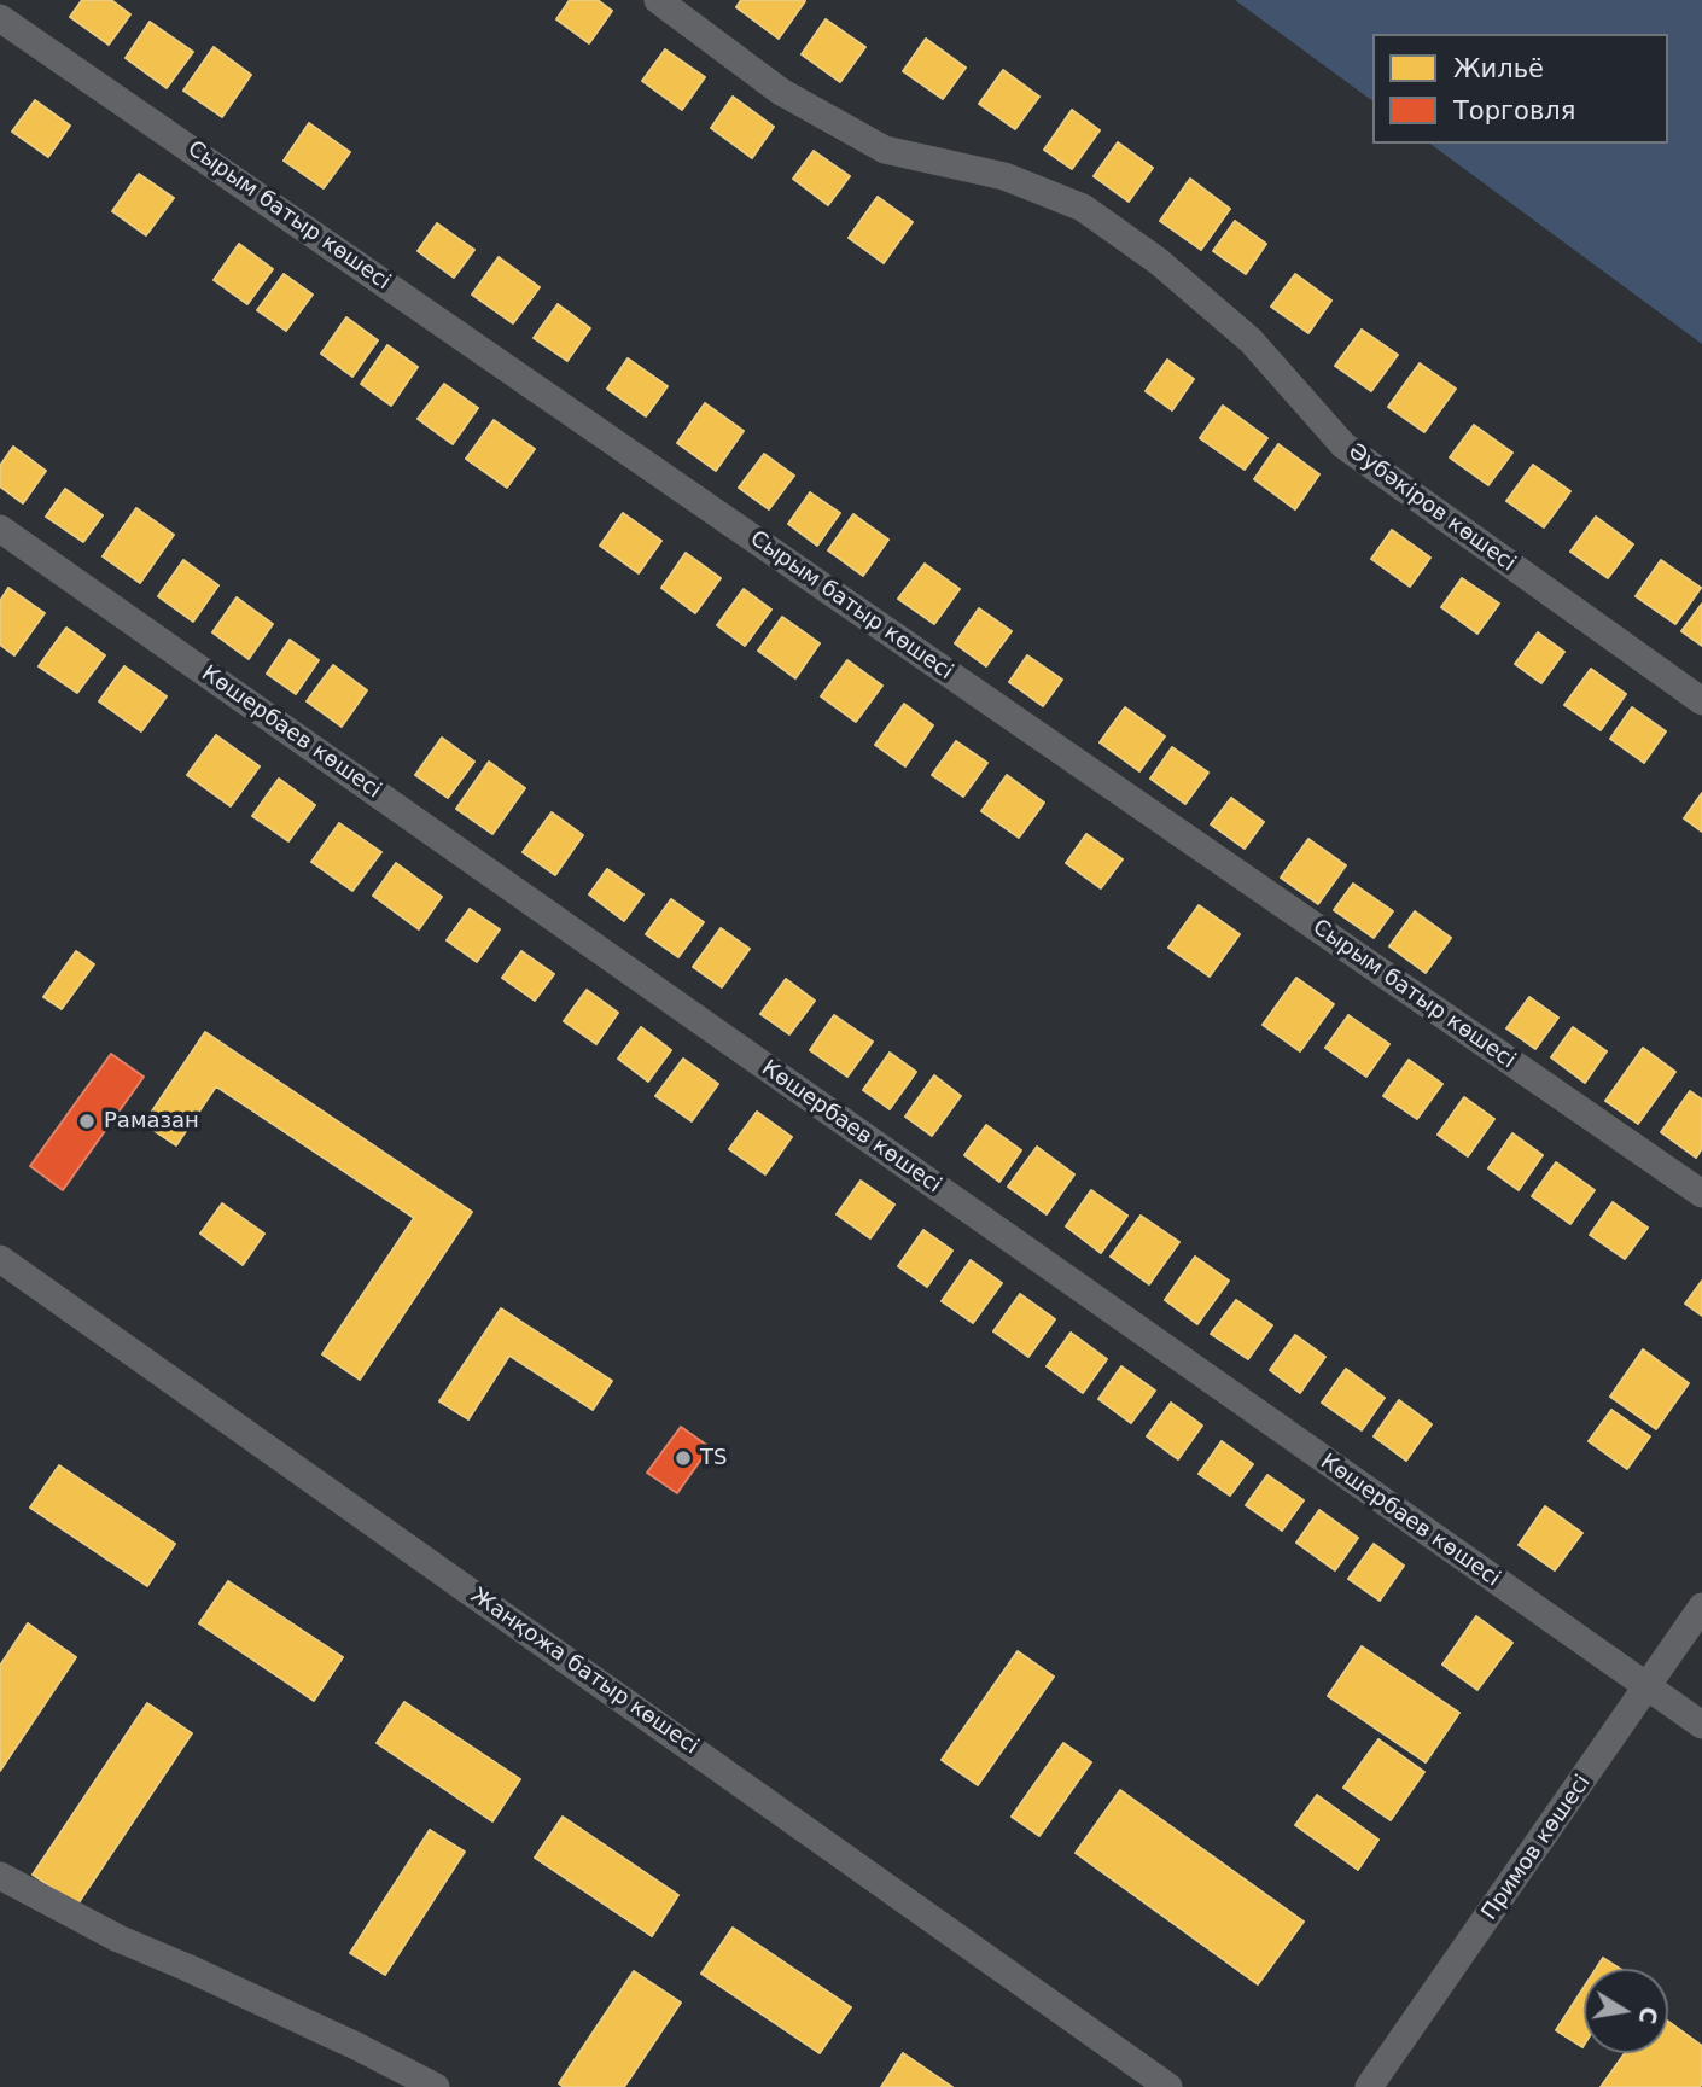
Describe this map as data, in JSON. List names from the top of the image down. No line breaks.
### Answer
{"streets":{"street":["Сырым батыр көшесі","Әубәкіров көшесі","Көшербаев көшесі","Жанқожа батыр көшесі","Примов көшесі"]},"crossings":[["Көшербаев көшесі","Примов көшесі"]],"places":["Рамазан","TS"],"legend":["Жильё","Торговля"],"north":"right"}
